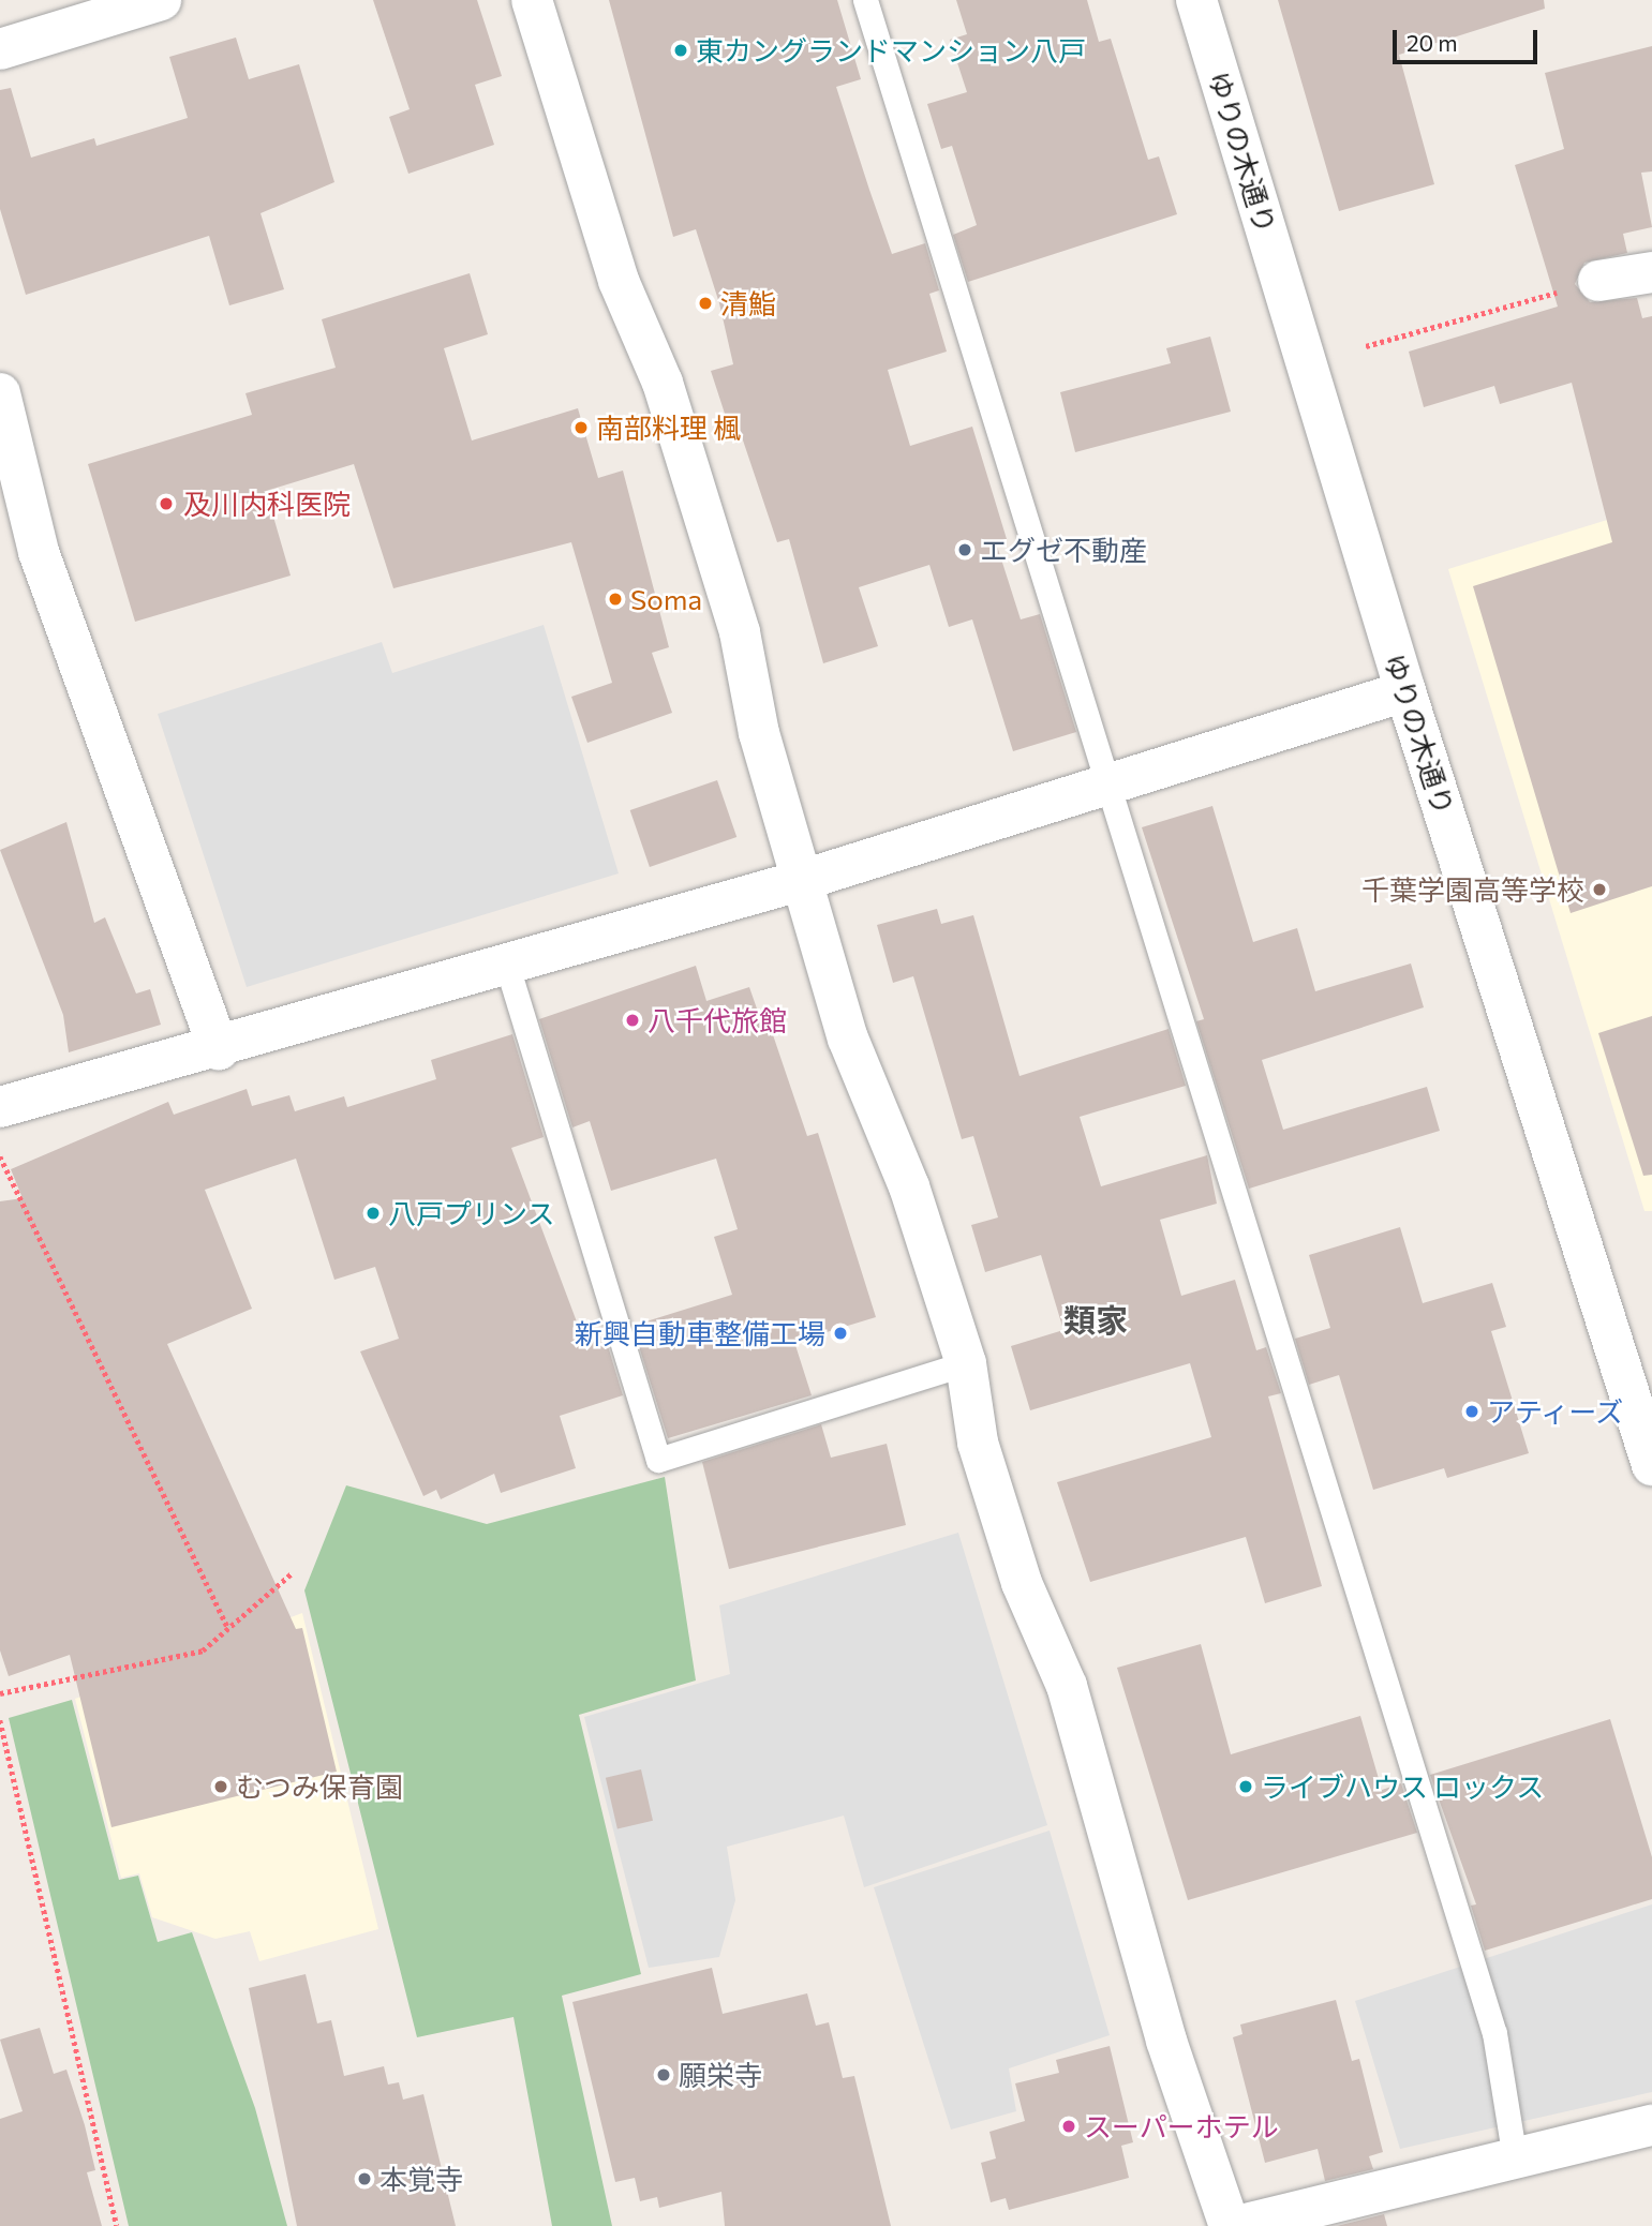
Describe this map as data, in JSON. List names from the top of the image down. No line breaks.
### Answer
{"streets":{"street":["ゆりの木通り"]},"districts":["類家"],"places":["東カングランドマンション八戸","清鮨","南部料理 楓","及川内科医院","エグゼ不動産","Soma","千葉学園高等学校","八千代旅館","八戸プリンス","新興自動車整備工場","アティーズ","むつみ保育園","ライブハウス ロックス","願栄寺","スーパーホテル","本覚寺"],"scale_bar":"20 m"}
